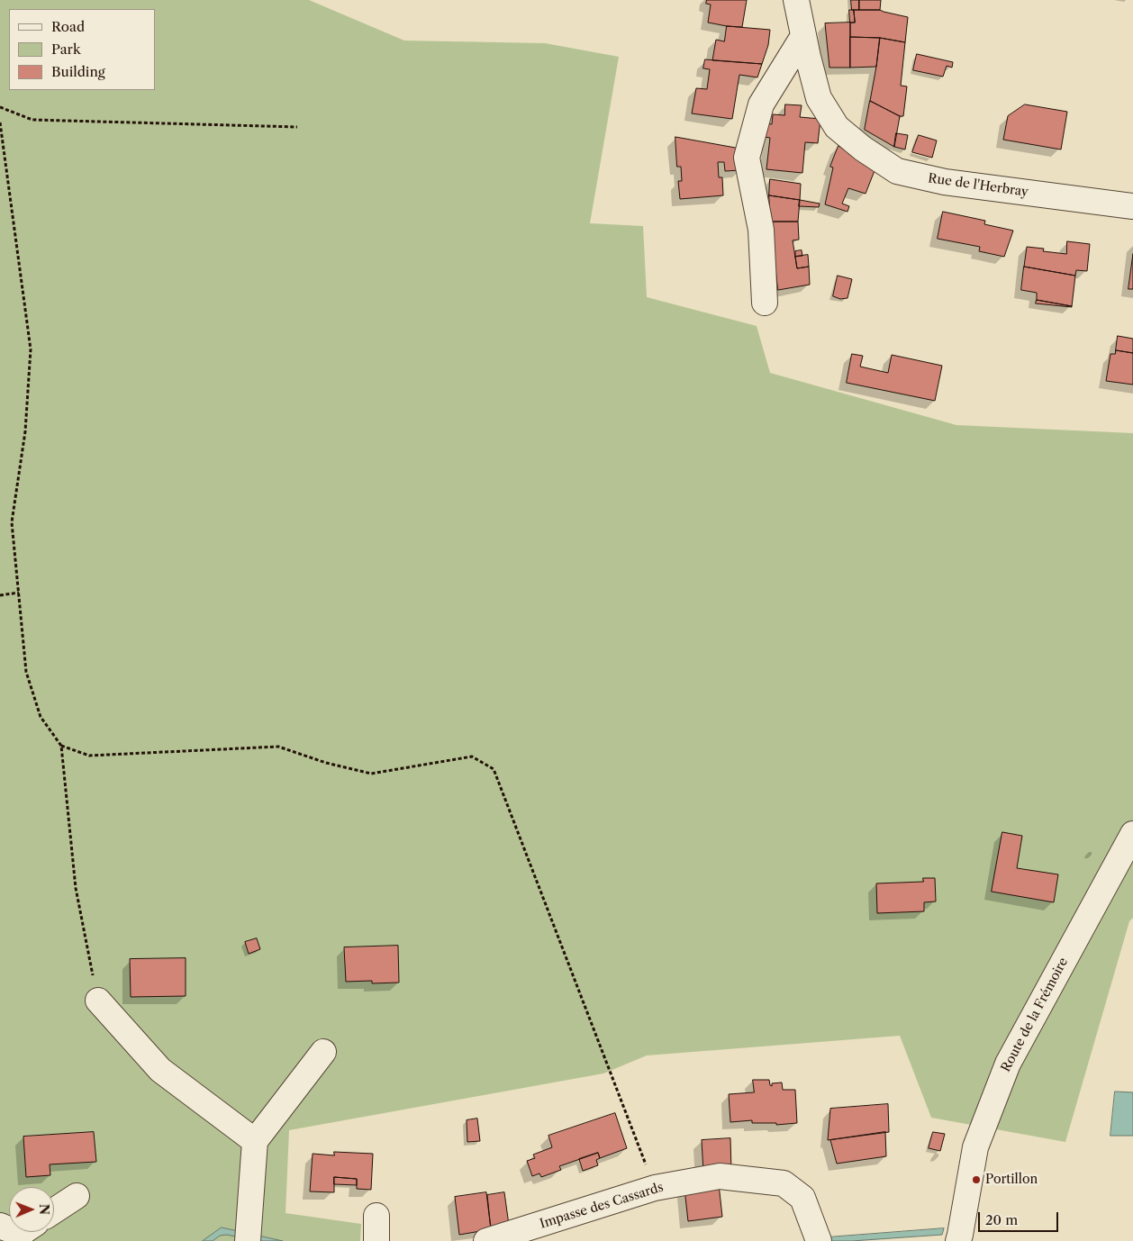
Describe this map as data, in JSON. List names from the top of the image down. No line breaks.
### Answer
{"streets":{"street":["Rue de l'Herbray","Route de la Frémoire","Impasse des Cassards"]},"places":["Portillon"],"legend":["Road","Park","Building"],"scale_bar":"20 m","north":"right"}
